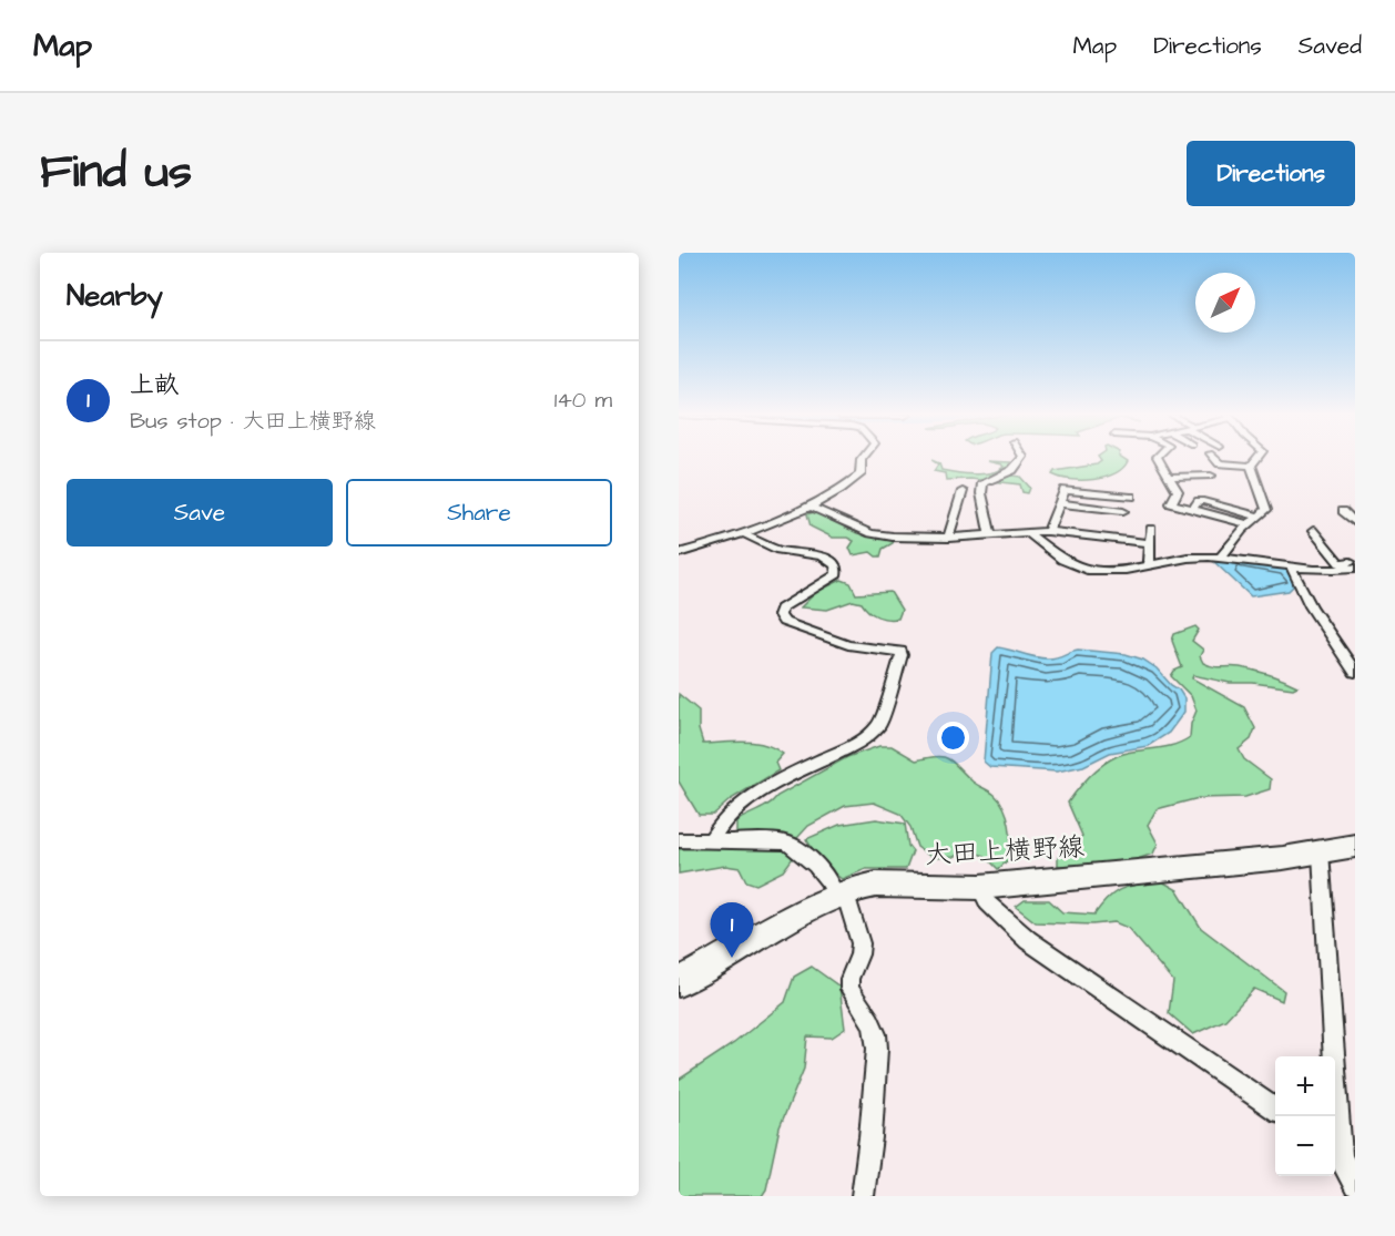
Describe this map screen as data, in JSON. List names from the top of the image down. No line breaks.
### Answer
{"streets":{"main road":["大田上横野線"]},"north":"top right","page":{"header":"Map","nav":["Map","Directions","Saved"],"title":"Find us","buttons":["Directions",["Save","Share"]],"heading":"Nearby","list":[{"mark":"1","name":"上畝","note":"Bus stop · 大田上横野線","value":"140 m"}],"pins":"1","map_buttons":["+","−"]}}
